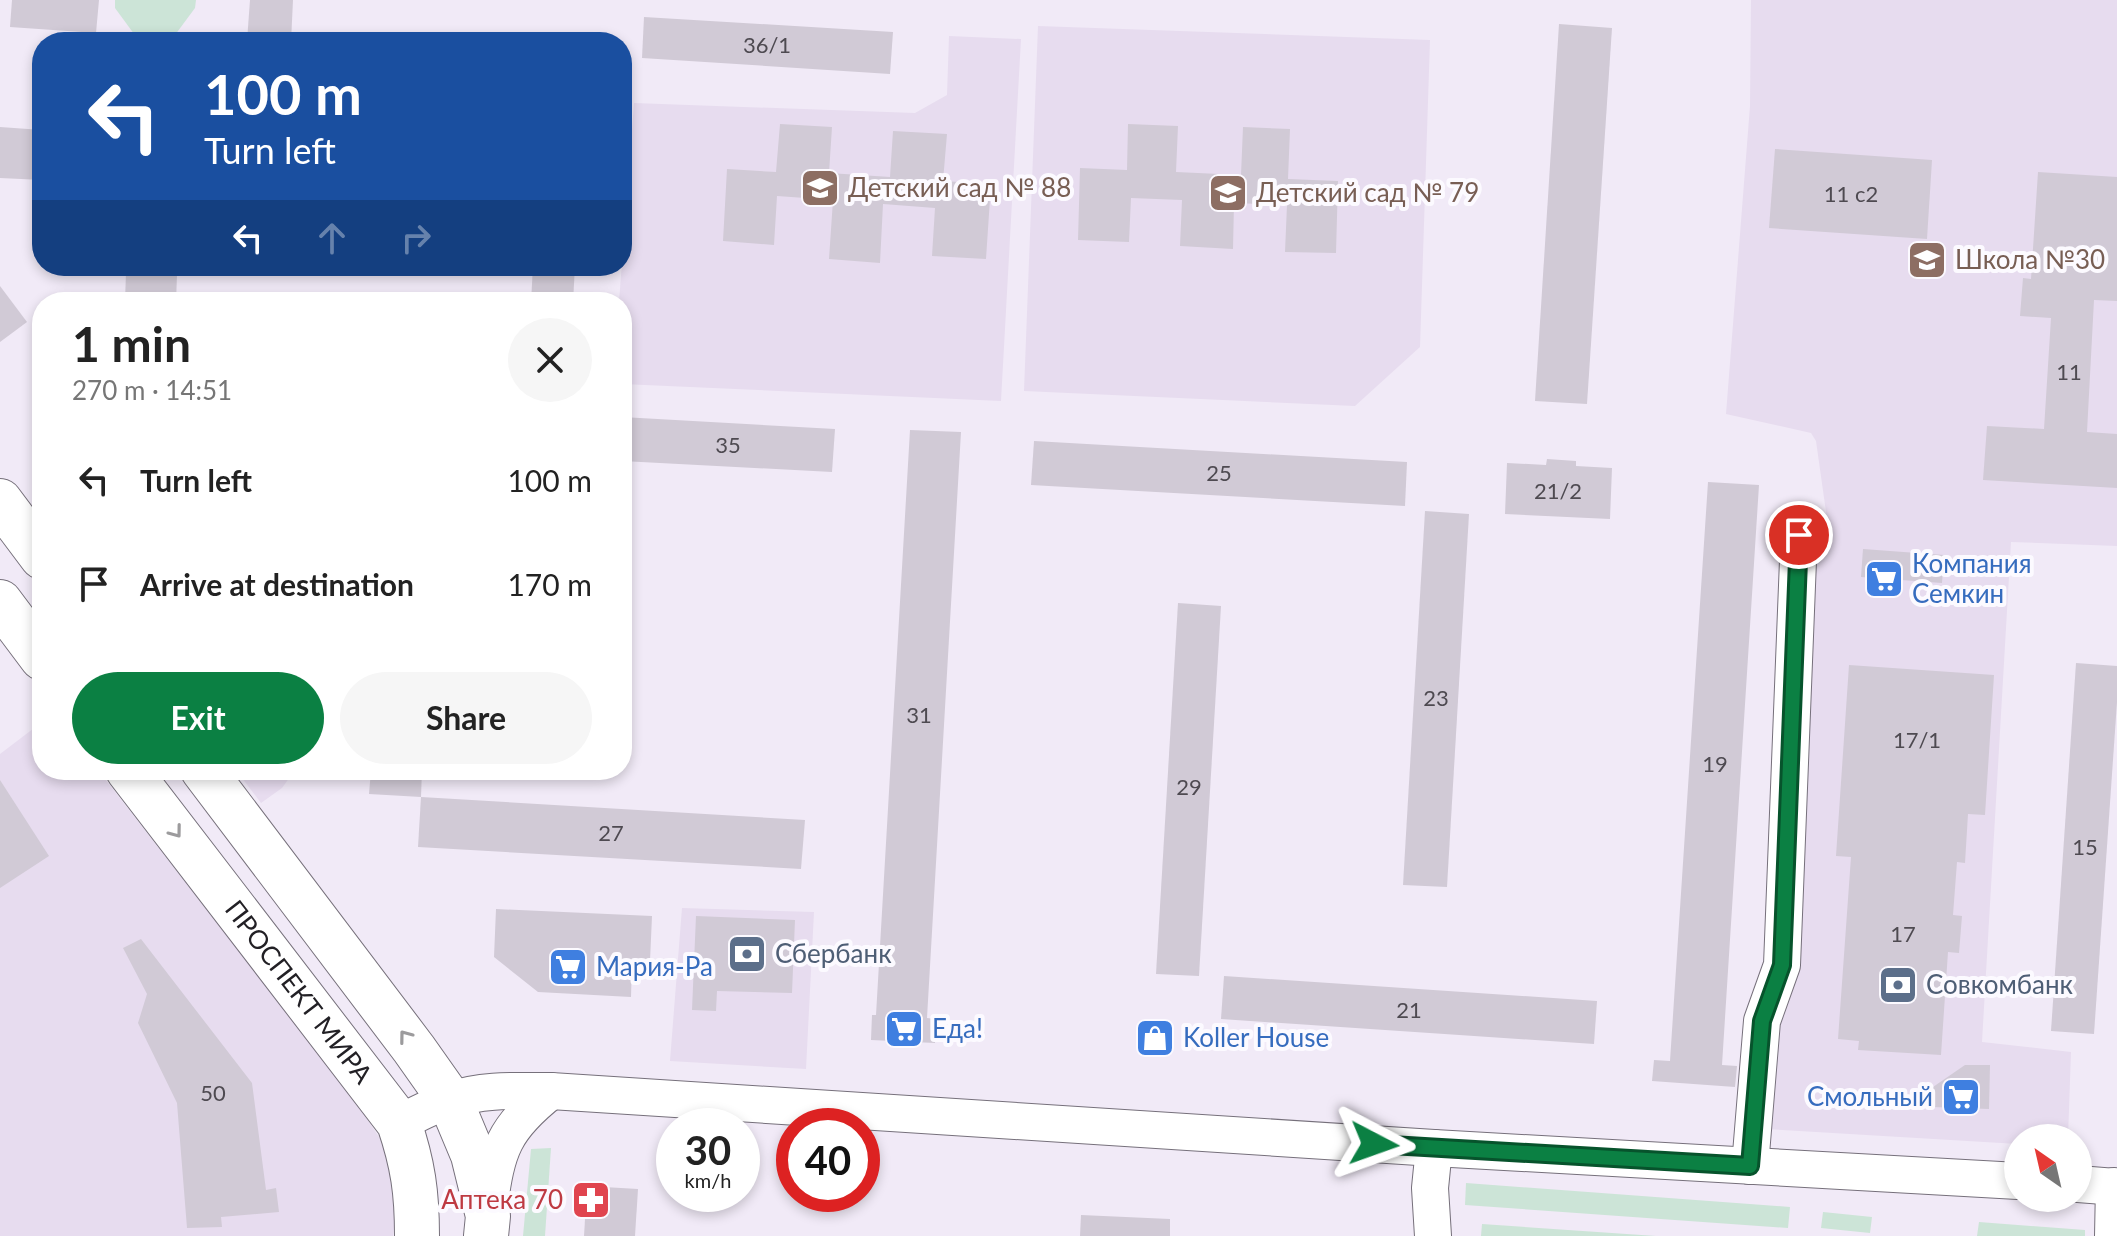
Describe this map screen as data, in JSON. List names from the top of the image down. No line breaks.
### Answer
{"streets":{"main road":["ПРОСПЕКТ МИРА"]},"places":{"school or university":["Детский сад № 88","Детский сад № 79","Школа №30"],"supermarket":["Компания Семкин","Мария-Ра","Еда!","Смольный"],"bank":["Сбербанк","Совкомбанк"],"shop":["Koller House"],"pharmacy":["Аптека 70"]},"house_numbers":["36/1","11 с2","11","35","25","21/2","23","31","17/1","19","29","27","15","17","21","50"],"north":"top left","page":{"turn":["100 m","Turn left"],"heading":["1 min","270 m · 14:51"],"list":[{"name":"Turn left","value":"100 m"},{"name":"Arrive at destination","value":"170 m"}],"buttons":["Exit","Share"],"speed":"30 km/h","limit":"40"}}
